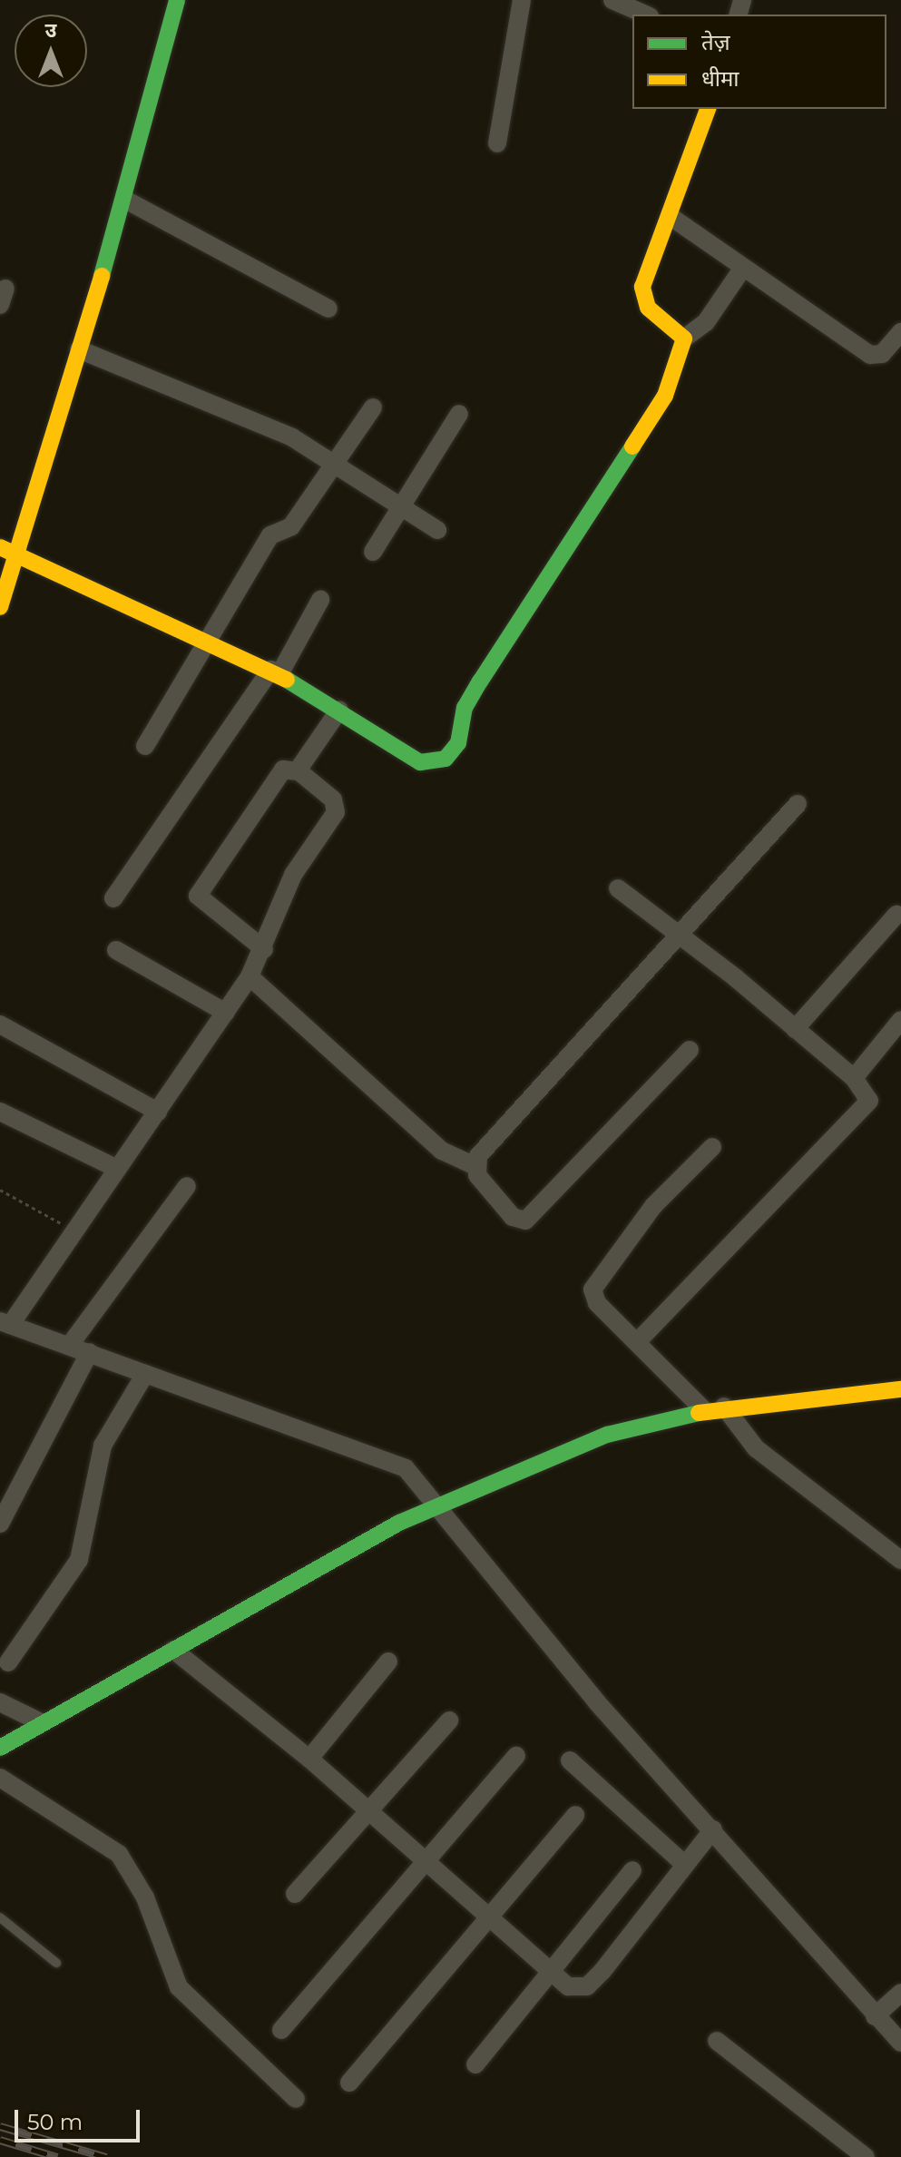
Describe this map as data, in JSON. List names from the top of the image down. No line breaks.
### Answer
{"legend":["तेज़","धीमा"],"scale_bar":"50 m","north":"top"}
